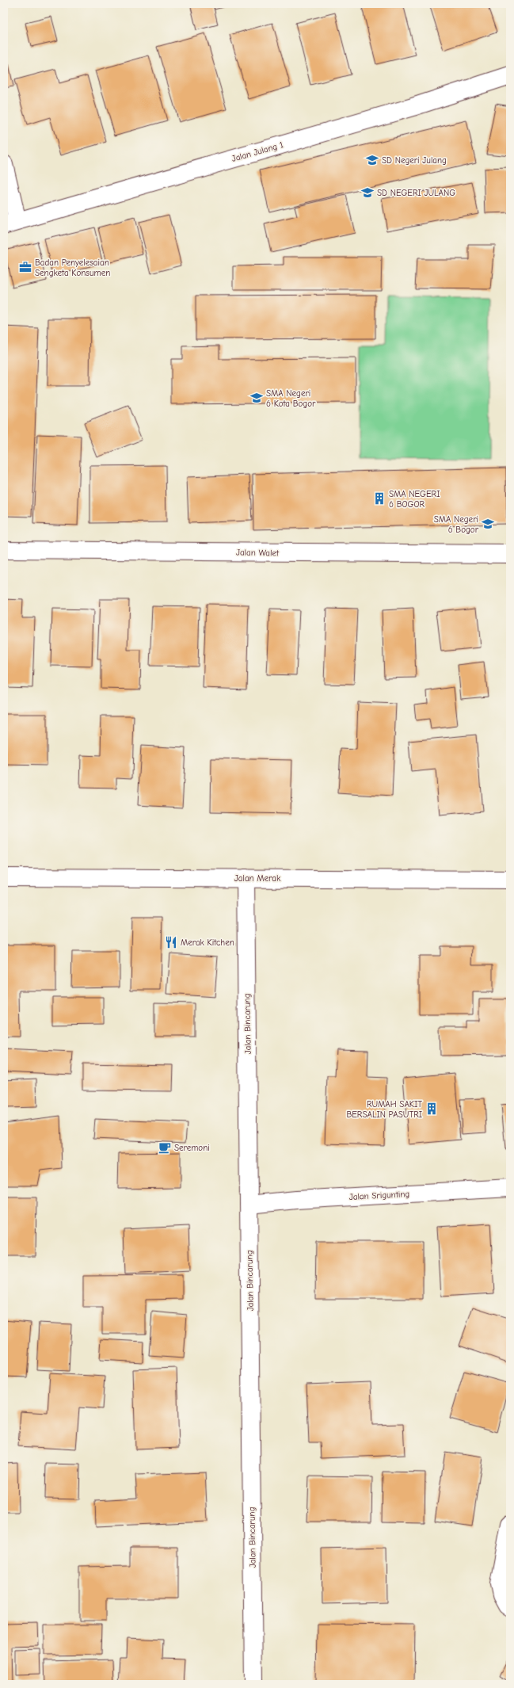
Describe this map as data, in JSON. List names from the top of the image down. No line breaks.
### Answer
{"streets":{"street":["Jalan Julang 1","Jalan Walet","Jalan Merak","Jalan Bincarung","Jalan Srigunting"]},"crossings":[["Jalan Merak","Jalan Bincarung"],["Jalan Bincarung","Jalan Srigunting"]],"places":{"school or university":["SD Negeri Julang","SD NEGERI JULANG","SMA Negeri 6 Kota Bogor","SMA Negeri 6 Bogor"],"office":["Badan Penyelesaian Sengketa Konsumen"],"building":["SMA NEGERI 6 BOGOR","RUMAH SAKIT BERSALIN PASUTRI"],"restaurant":["Merak Kitchen"],"cafe":["Seremoni"]}}
